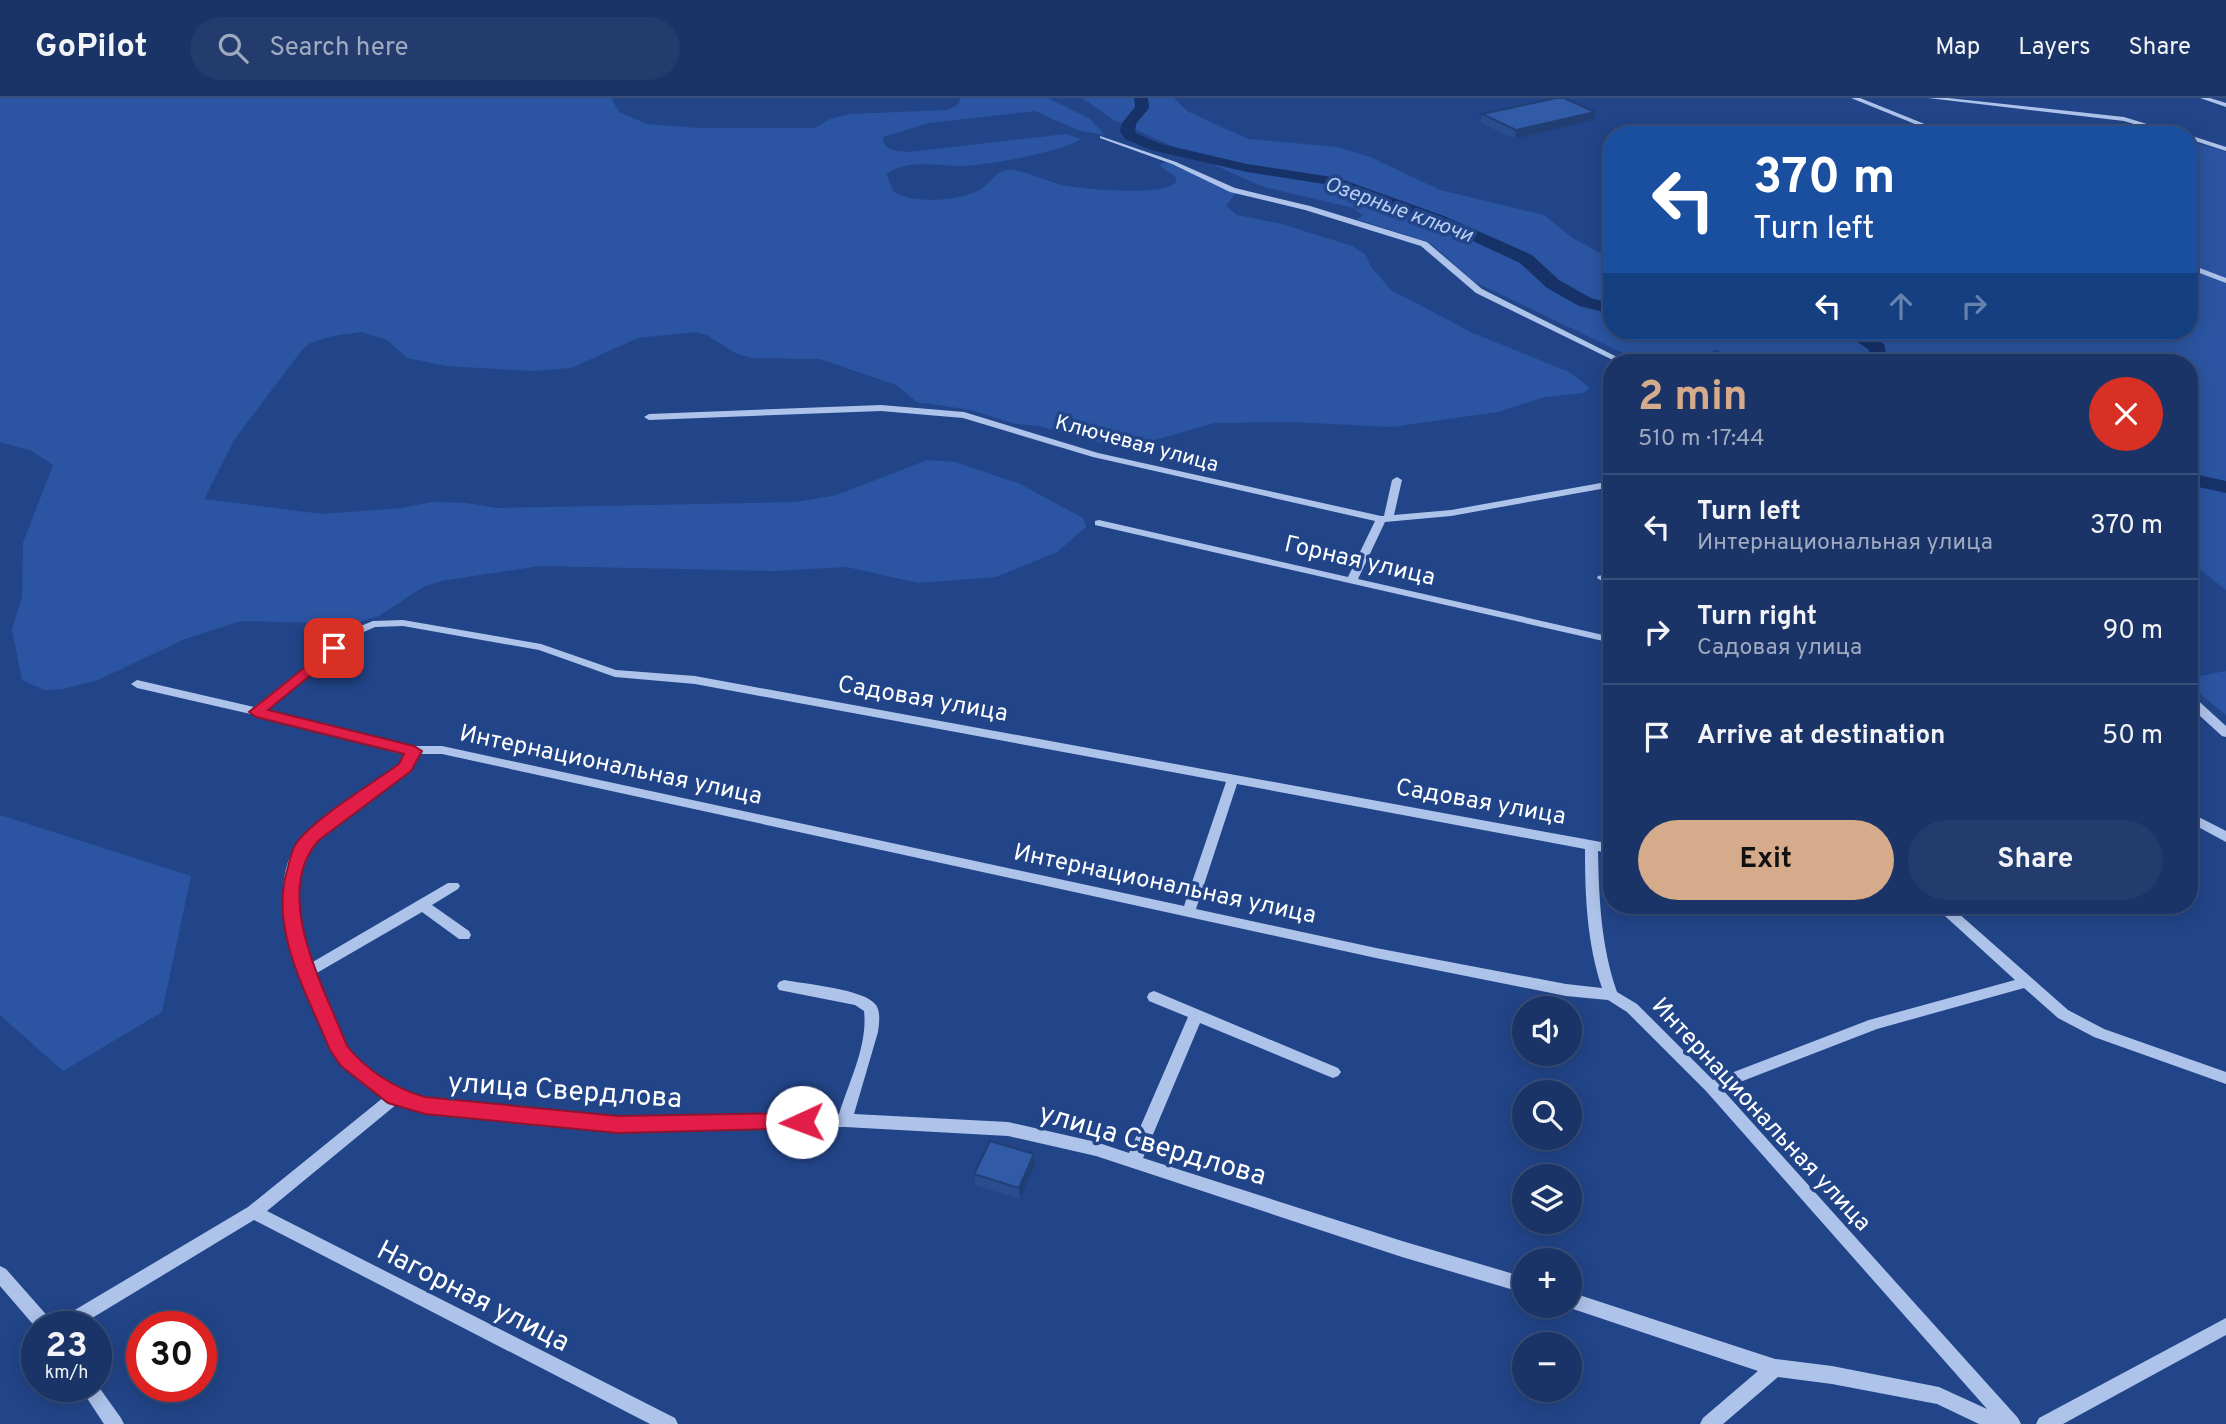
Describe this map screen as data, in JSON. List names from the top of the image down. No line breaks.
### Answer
{"streets":{"street":["Ключевая улица","Горная улица","Садовая улица","Интернациональная улица","улица Свердлова","Нагорная улица"]},"crossings":[["Садовая улица","Интернациональная улица"],["Интернациональная улица","улица Свердлова"]],"water":["Озерные ключи"],"page":{"header":"GoPilot","search":"Search here","nav":["Map","Layers","Share"],"turn":["370 m","Turn left"],"heading":["2 min","510 m · 17:44"],"list":[{"name":"Turn left","note":"Интернациональная улица","value":"370 m"},{"name":"Turn right","note":"Садовая улица","value":"90 m"},{"name":"Arrive at destination","value":"50 m"}],"buttons":["Exit","Share"],"map_buttons":["+","−"],"speed":"23 km/h","limit":"30"}}
